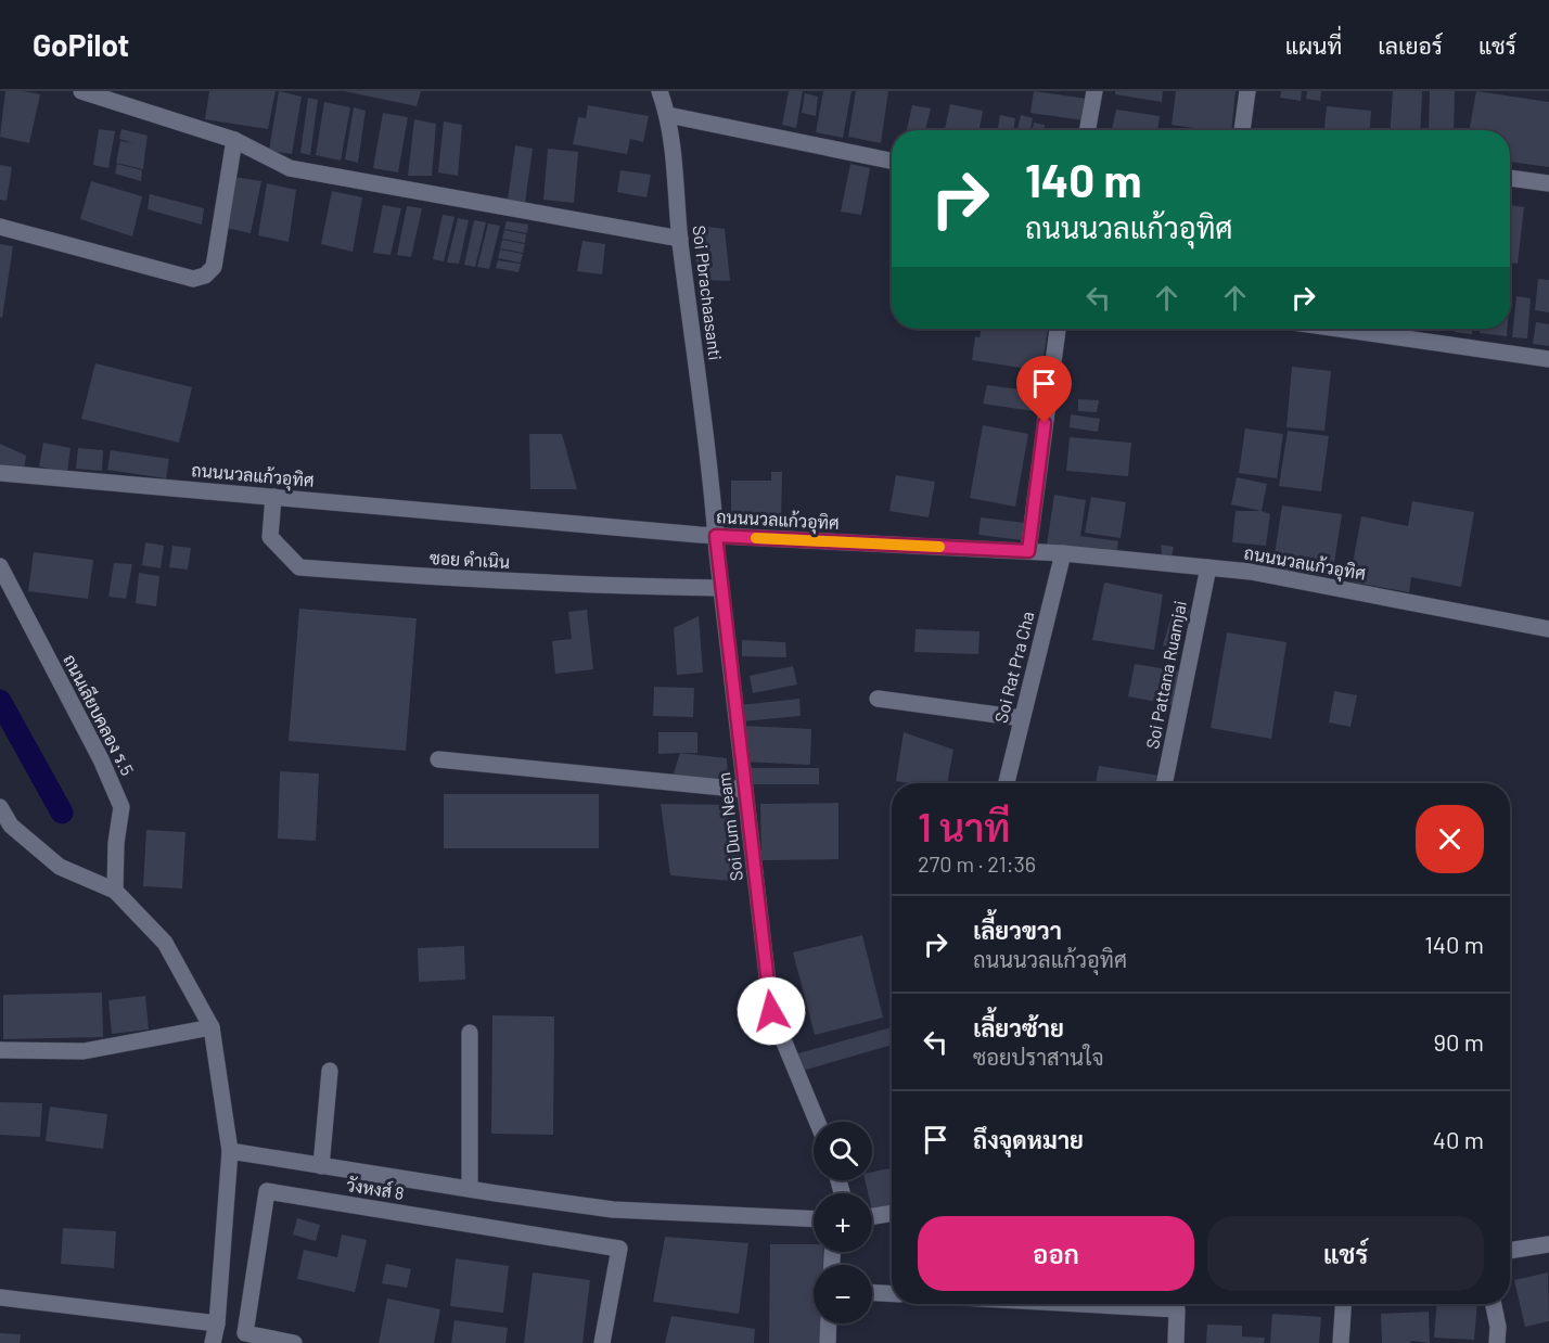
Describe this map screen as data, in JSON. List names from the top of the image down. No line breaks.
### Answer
{"streets":{"street":["Soi Pbrachaasanti","ถนนนวลแก้วอุทิศ","ซอย ดำเนิน","Soi Rat Pra Cha","Soi Pattana Ruamjai","ถนนเลียบคลอง ร.5","Soi Dum Neam","วังหงส์ 8"]},"crossings":[["Soi Pbrachaasanti","Soi Dum Neam"],["ถนนนวลแก้วอุทิศ","ซอย ดำเนิน"],["ถนนนวลแก้วอุทิศ","Soi Rat Pra Cha"],["ถนนนวลแก้วอุทิศ","Soi Pattana Ruamjai"],["ถนนนวลแก้วอุทิศ","Soi Dum Neam"],["ซอย ดำเนิน","Soi Dum Neam"]],"page":{"header":"GoPilot","nav":["แผนที่","เลเยอร์","แชร์"],"turn":["140 m","ถนนนวลแก้วอุทิศ"],"heading":["1 นาที","270 m · 21:36"],"list":[{"name":"เลี้ยวขวา","note":"ถนนนวลแก้วอุทิศ","value":"140 m"},{"name":"เลี้ยวซ้าย","note":"ซอยปราสานใจ","value":"90 m"},{"name":"ถึงจุดหมาย","value":"40 m"}],"map_buttons":["+","−"],"buttons":["ออก","แชร์"]}}
